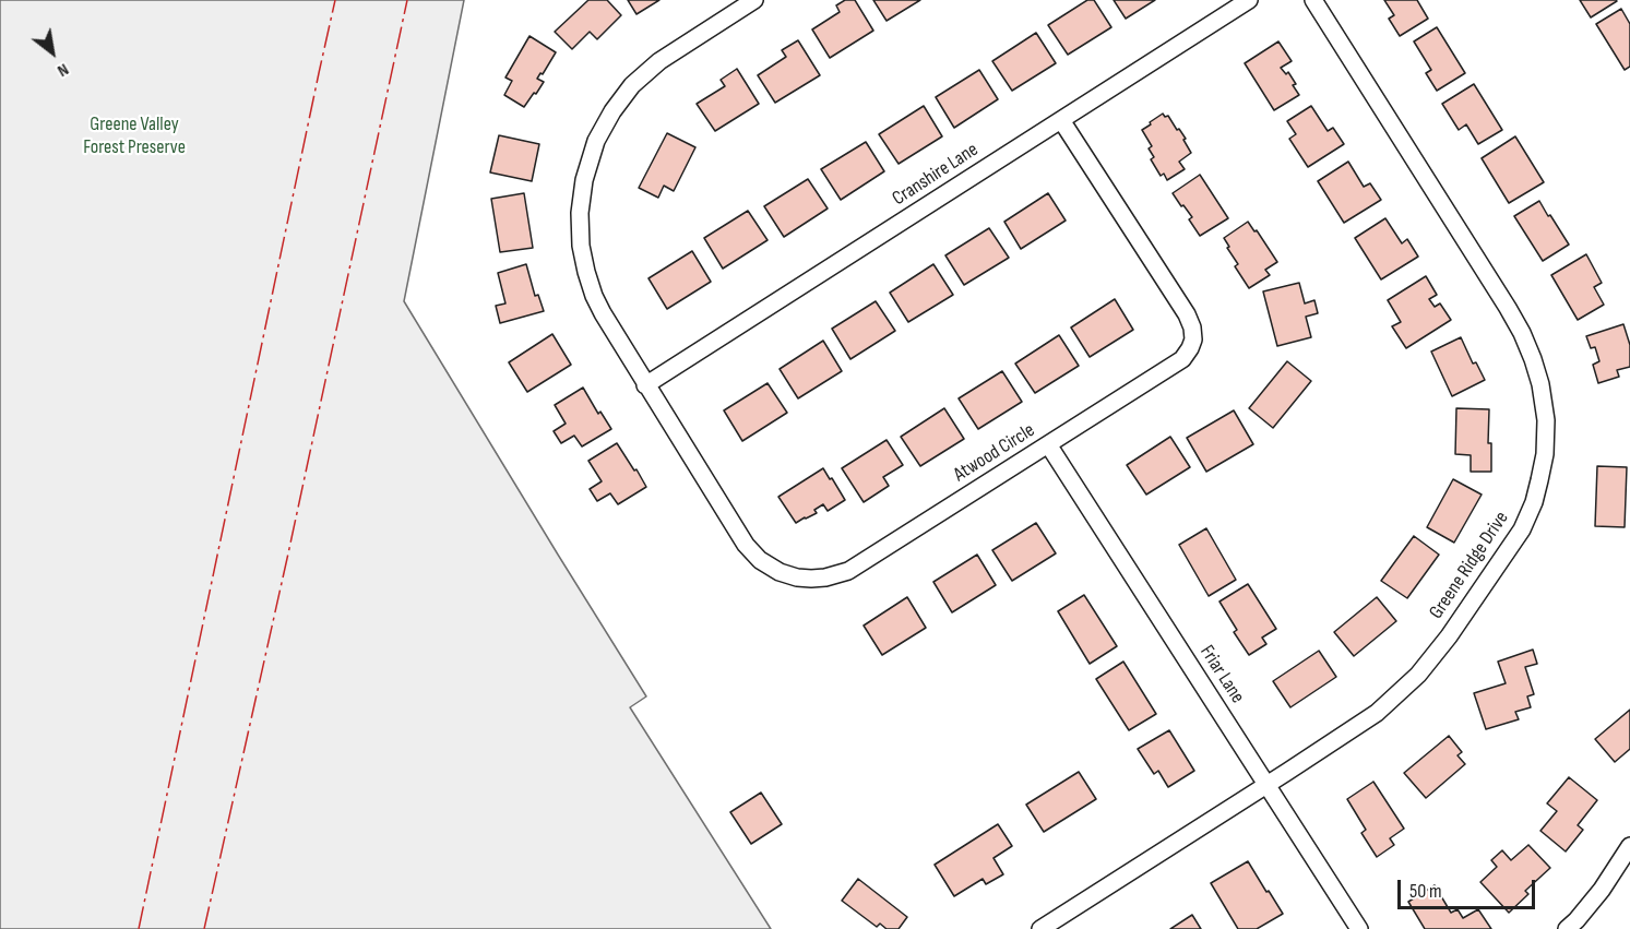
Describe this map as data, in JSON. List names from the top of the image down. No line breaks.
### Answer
{"streets":{"street":["Cranshire Lane","Atwood Circle","Greene Ridge Drive","Friar Lane"]},"crossings":[["Cranshire Lane","Atwood Circle"],["Atwood Circle","Friar Lane"],["Greene Ridge Drive","Friar Lane"]],"parks":["Greene Valley Forest Preserve"],"scale_bar":"50 m","north":"bottom right"}
